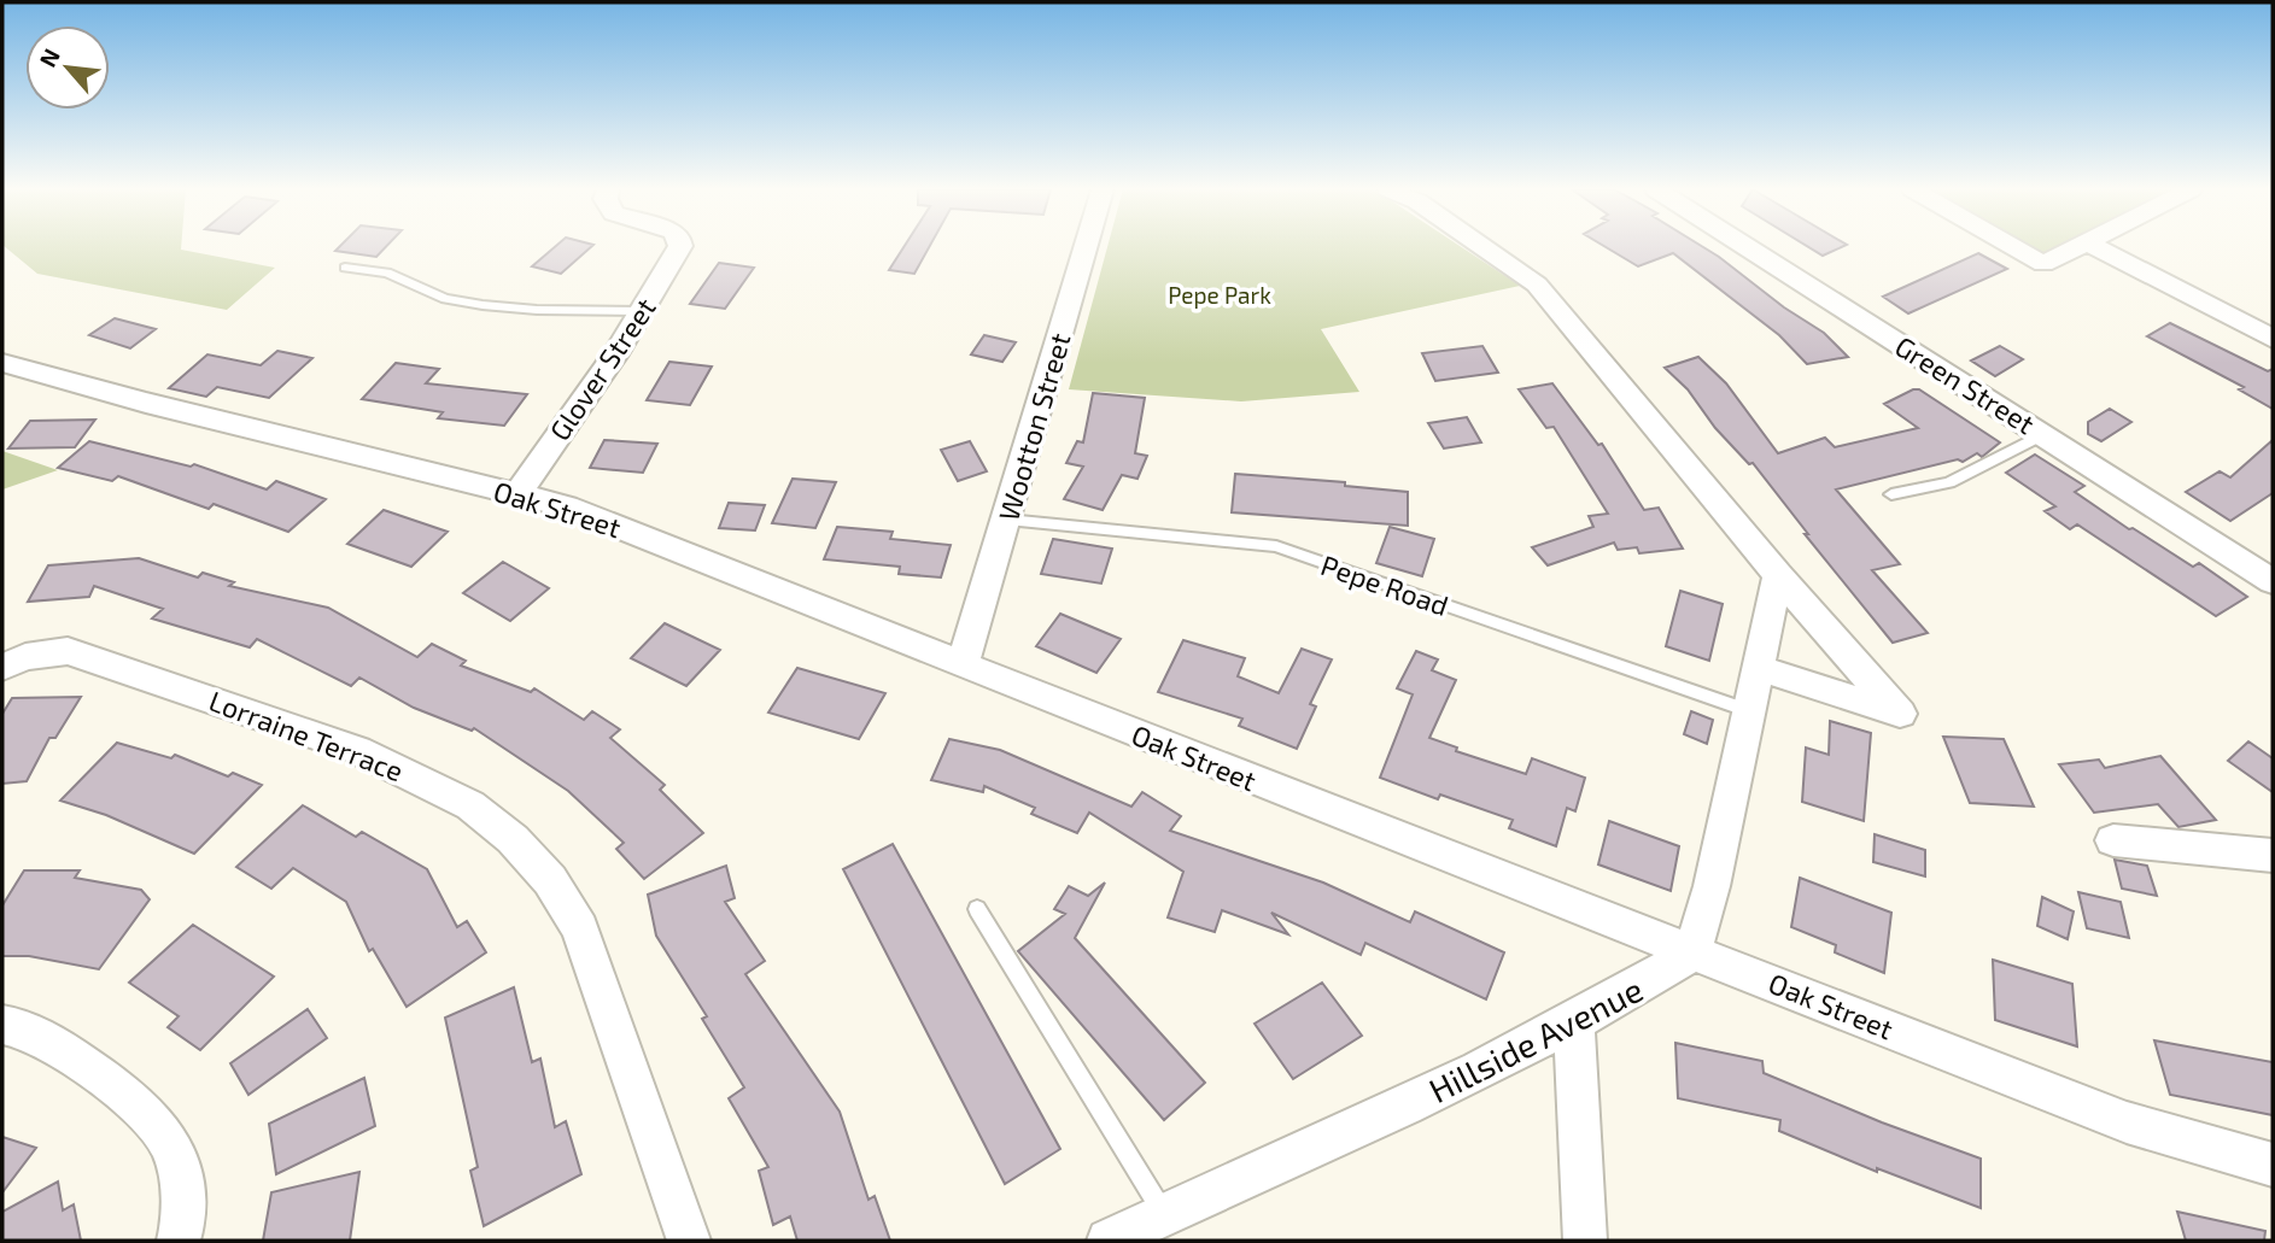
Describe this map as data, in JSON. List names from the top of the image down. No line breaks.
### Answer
{"streets":{"street":["Glover Street","Green Street","Wootton Street","Oak Street","Lorraine Terrace","Hillside Avenue"],"lane":["Pepe Road"]},"crossings":[["Glover Street","Oak Street"],["Wootton Street","Oak Street"],["Wootton Street","Pepe Road"],["Oak Street","Hillside Avenue"]],"parks":["Pepe Park"],"north":"top left"}
